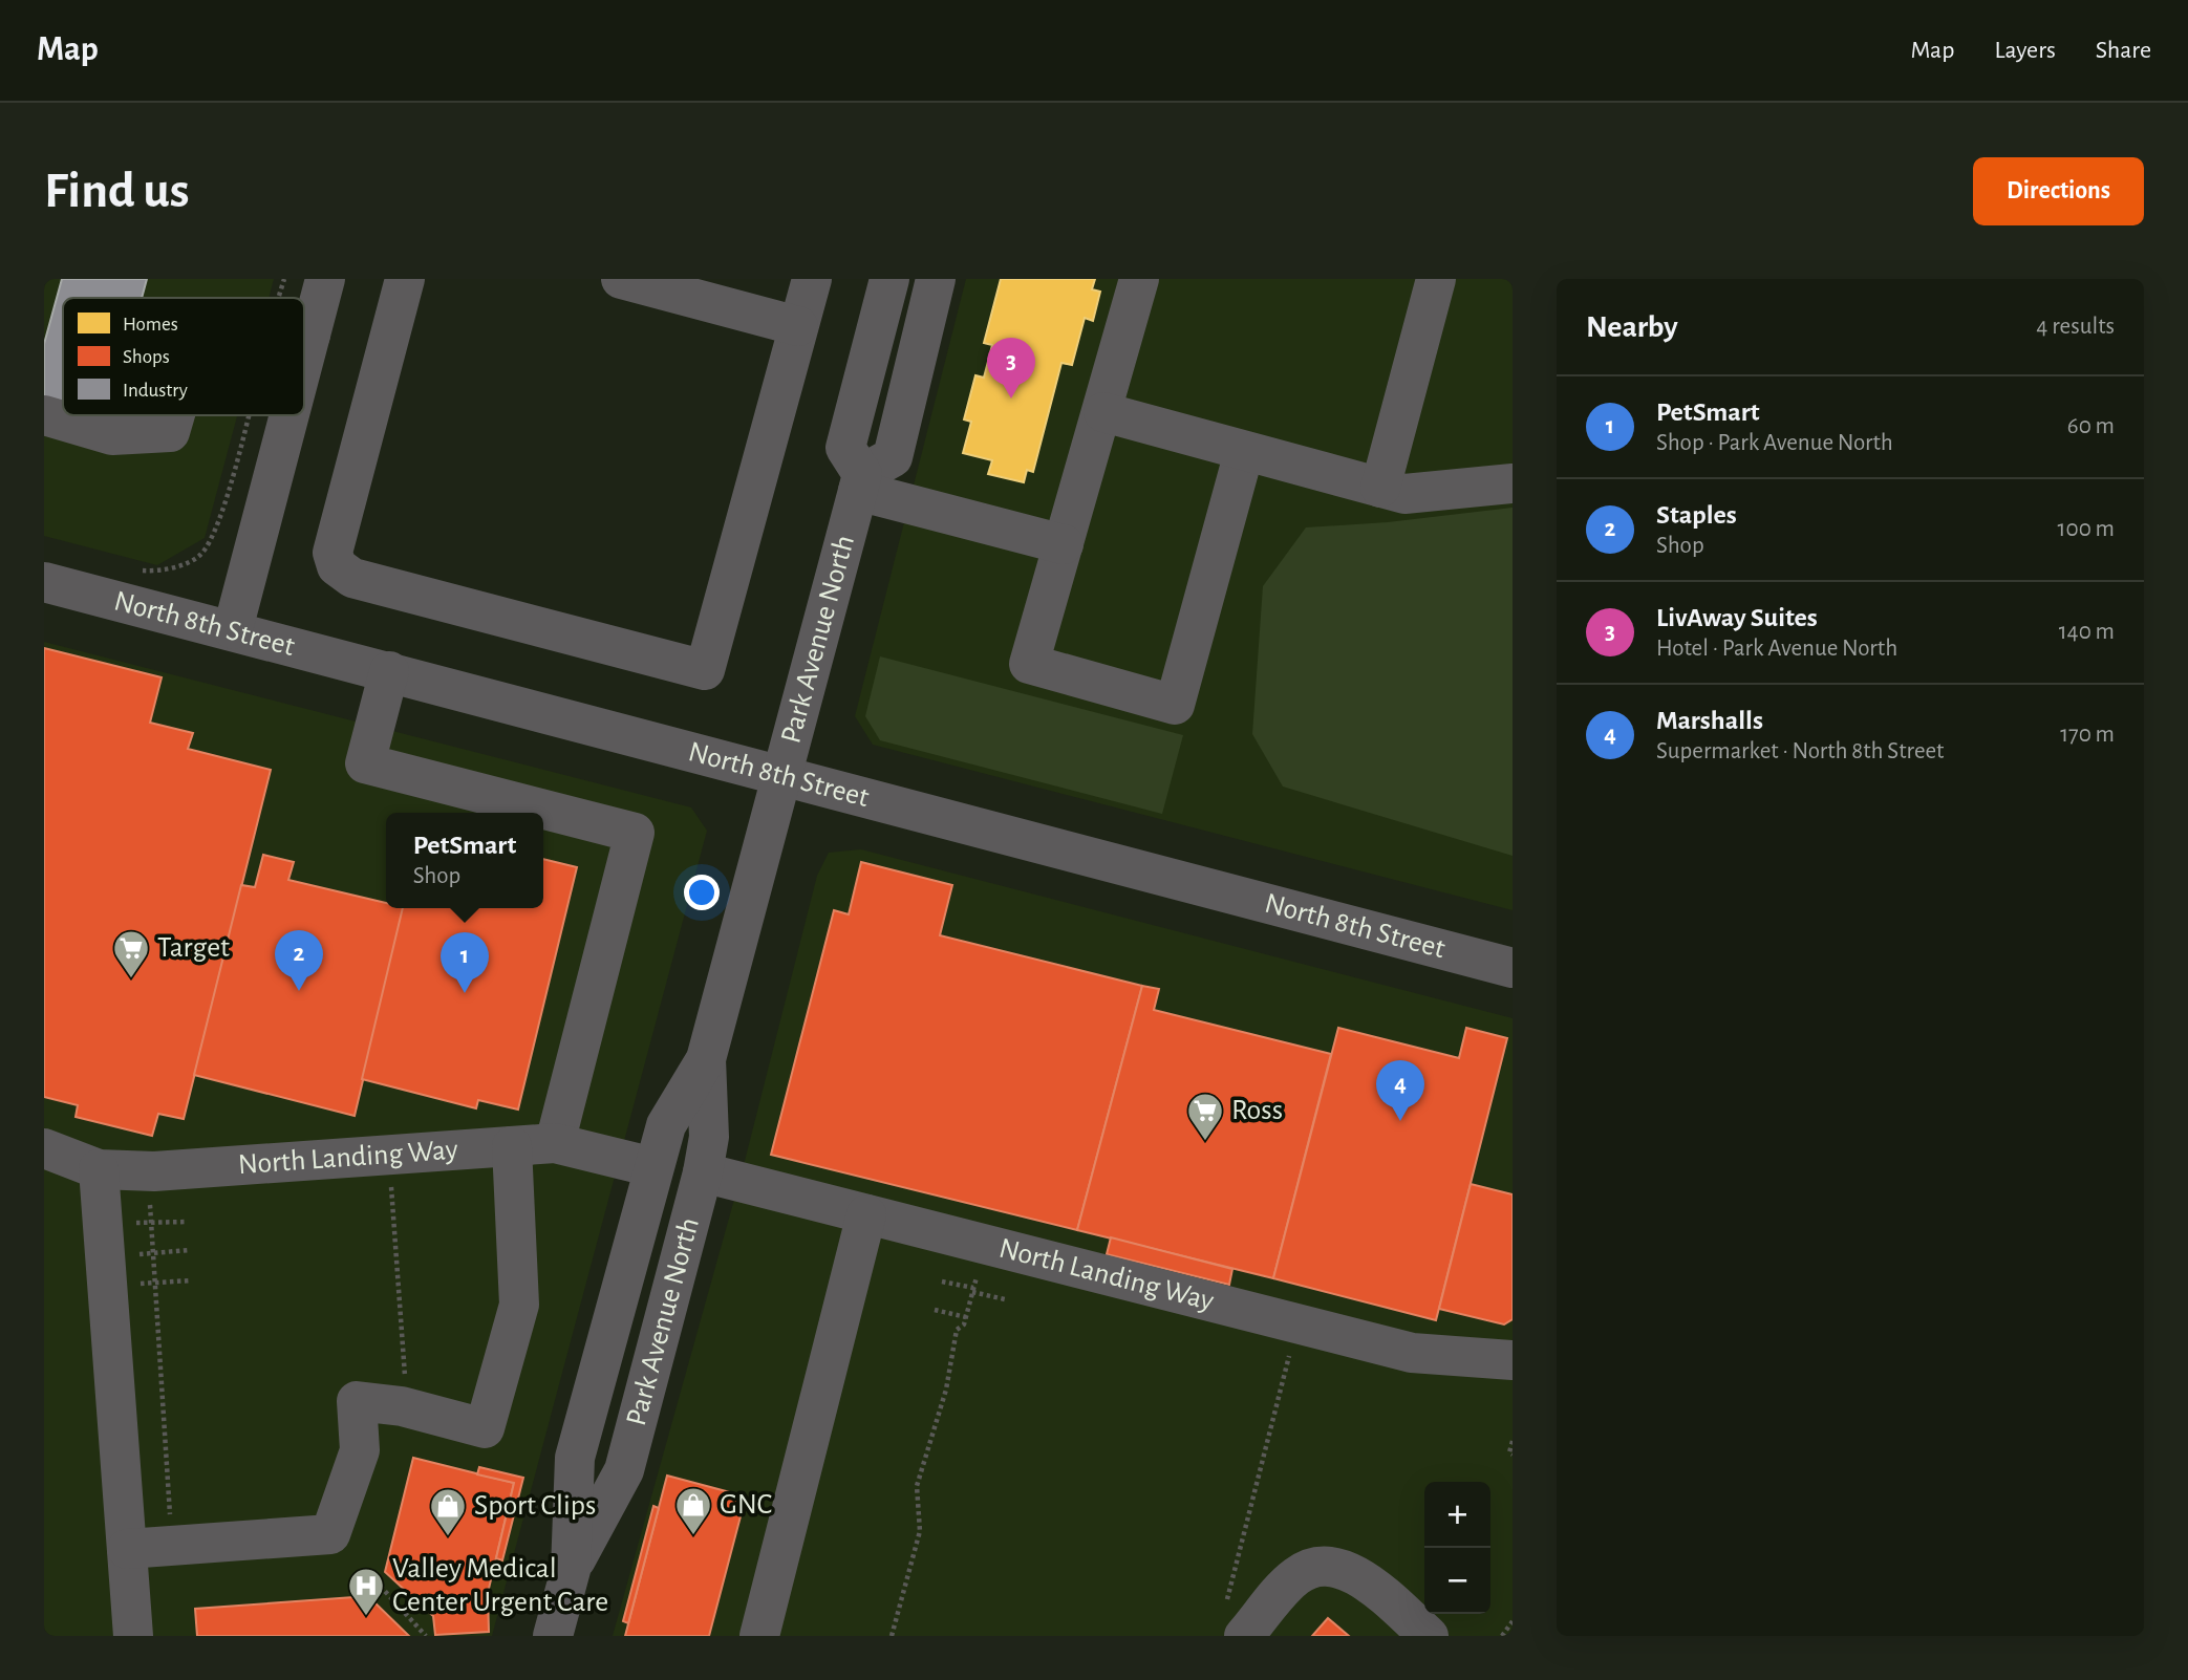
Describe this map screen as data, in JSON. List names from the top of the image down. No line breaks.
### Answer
{"streets":{"street":["North 8th Street","Park Avenue North","North Landing Way"]},"crossings":[["North 8th Street","Park Avenue North"],["Park Avenue North","North Landing Way"]],"places":{"supermarket":["Target","Ross"],"shop":["GNC","Sport Clips"],"hospital":["Valley Medical Center Urgent Care"]},"legend":["Homes","Shops","Industry"],"page":{"header":"Map","nav":["Map","Layers","Share"],"buttons":"Directions","title":"Find us","heading":["Nearby","4 results"],"pins":["3","2","1","4"],"list":[{"mark":"1","name":"PetSmart","note":"Shop · Park Avenue North","value":"60 m"},{"mark":"2","name":"Staples","note":"Shop","value":"100 m"},{"mark":"3","name":"LivAway Suites","note":"Hotel · Park Avenue North","value":"140 m"},{"mark":"4","name":"Marshalls","note":"Supermarket · North 8th Street","value":"170 m"}],"popup":["PetSmart","Shop"],"map_buttons":["+","−"]}}
